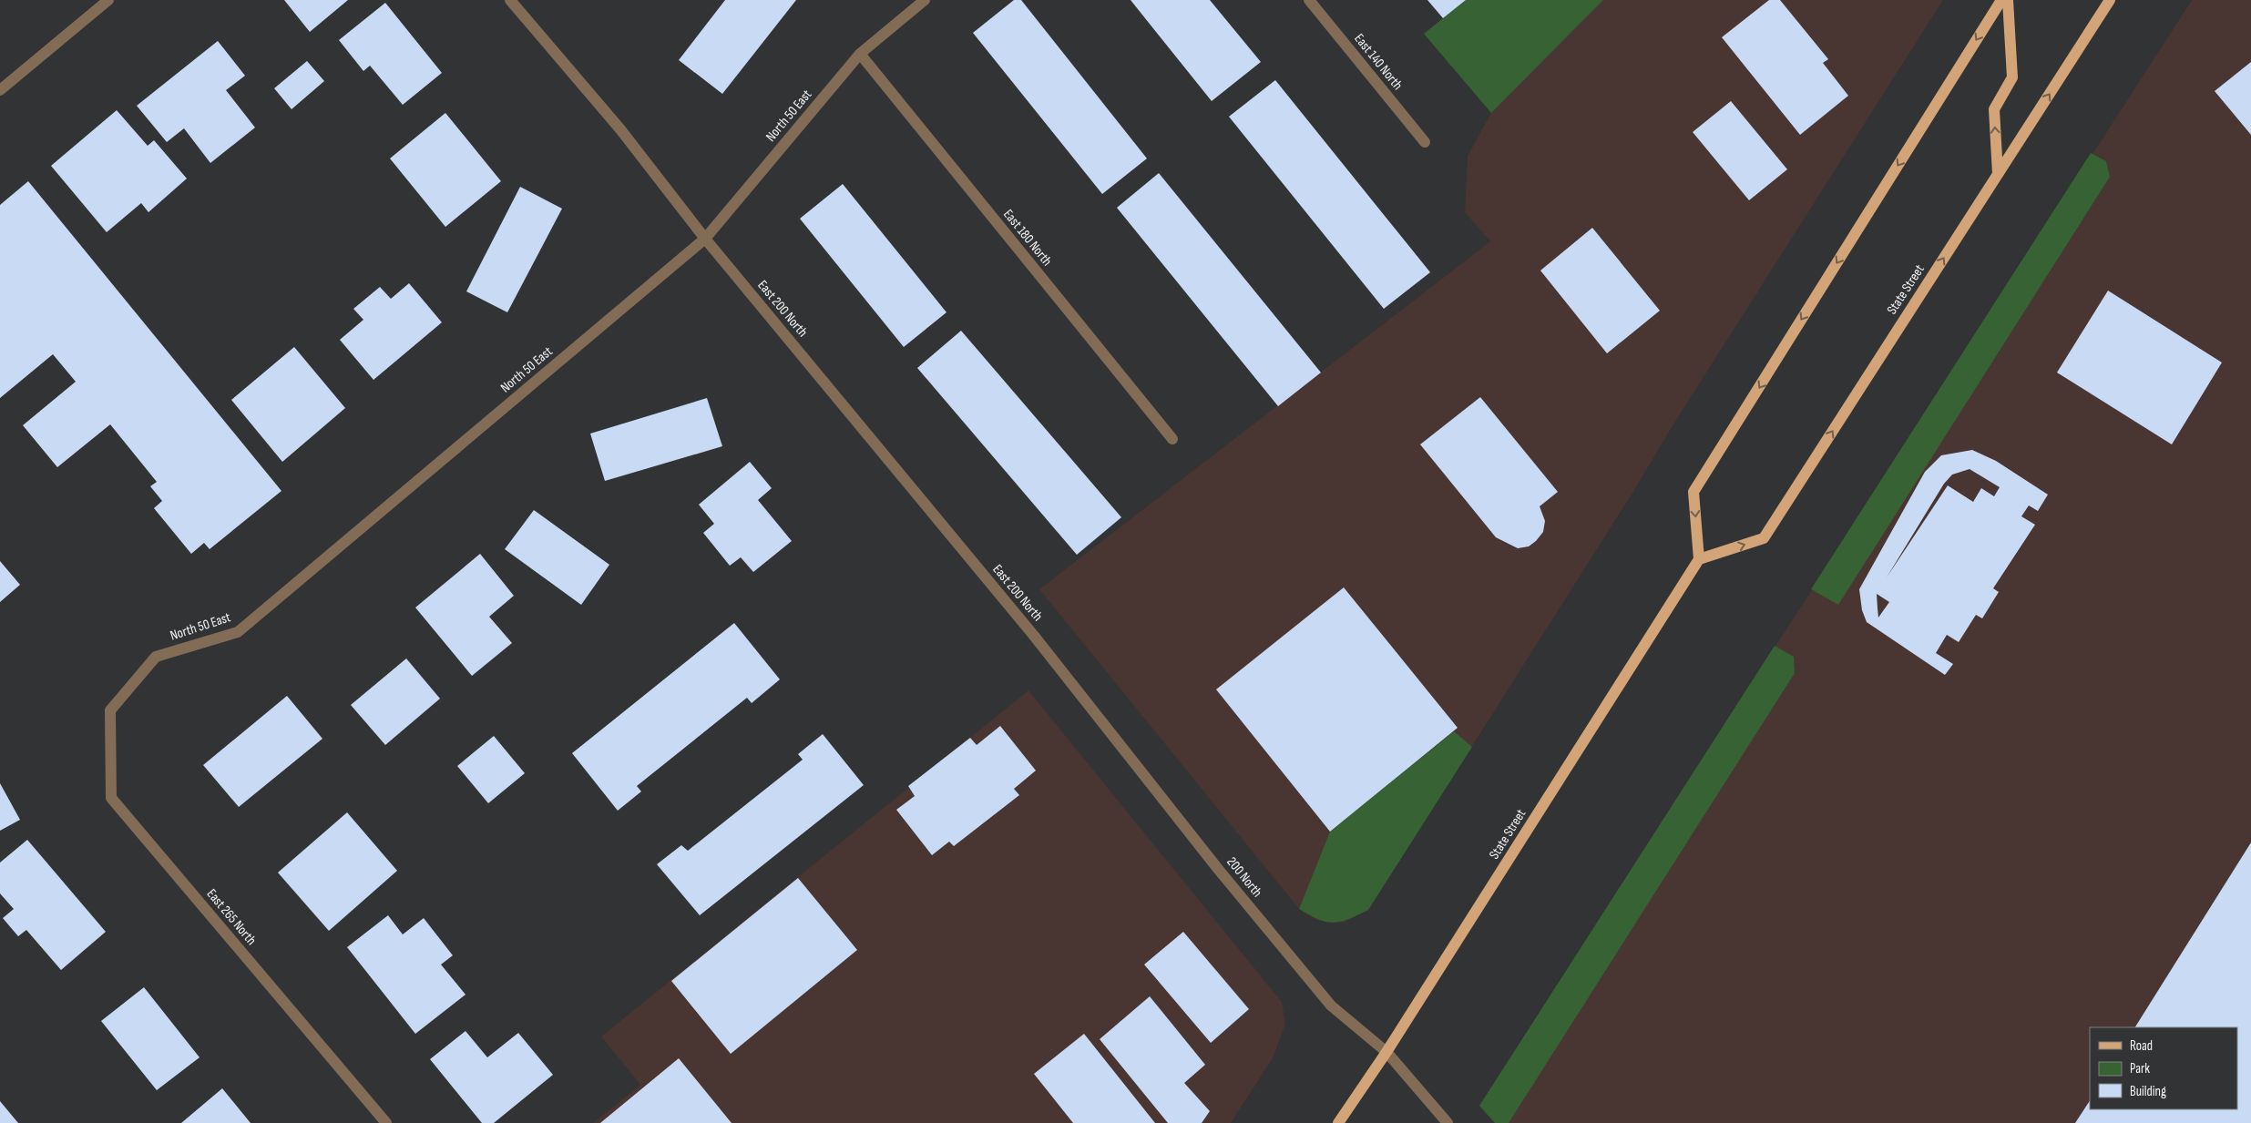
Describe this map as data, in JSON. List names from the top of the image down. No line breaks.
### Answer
{"streets":{"main road":["State Street"],"street":["East 140 North","North 50 East","East 180 North","East 200 North","200 North","East 265 North"]},"crossings":[["North 50 East","East 180 North"],["North 50 East","East 200 North"],["North 50 East","East 265 North"],["State Street","200 North"],["East 200 North","200 North"]],"legend":["Road","Park","Building"]}
